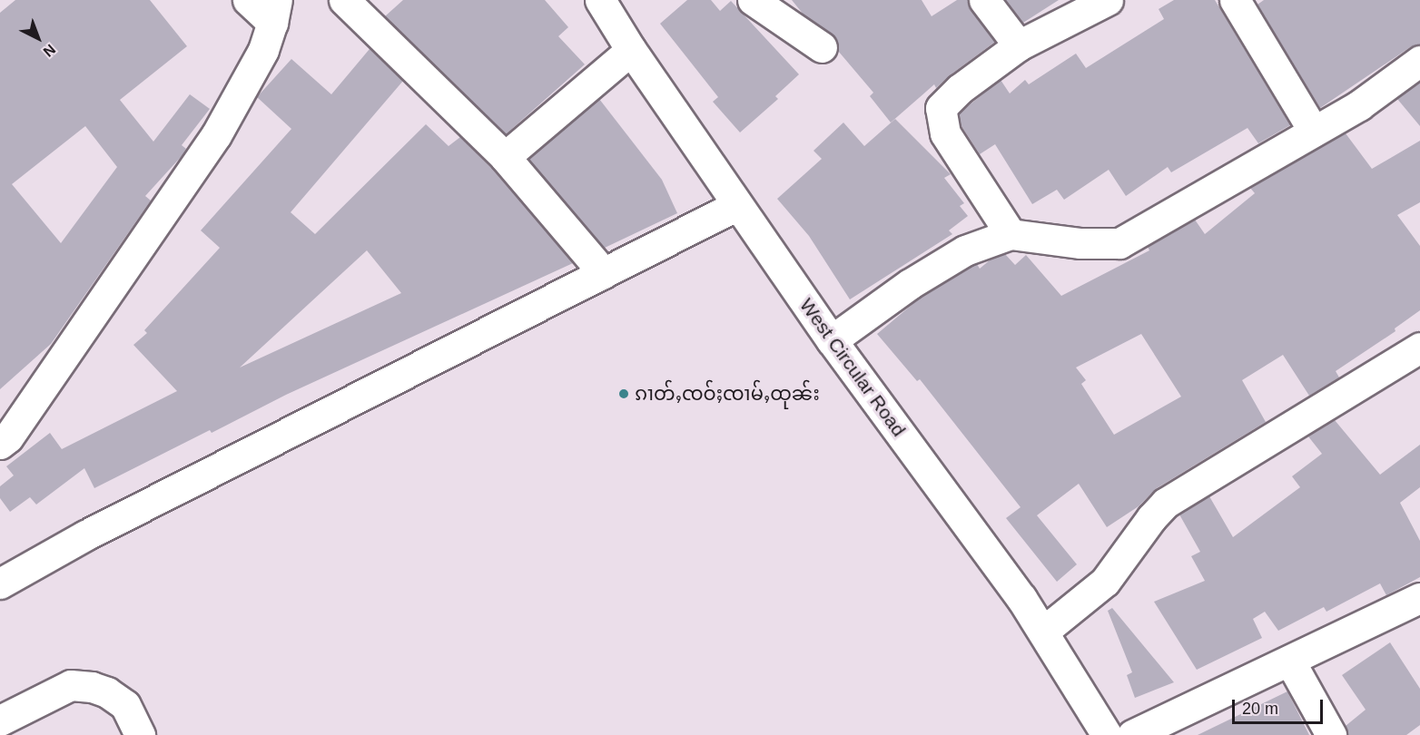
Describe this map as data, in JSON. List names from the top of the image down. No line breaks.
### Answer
{"streets":{"street":["West Circular Road"]},"places":["ၵၢတ်ႇၸဝ်ႈၸၢမ်ႇထုၼ်း"],"scale_bar":"20 m","north":"bottom right"}
